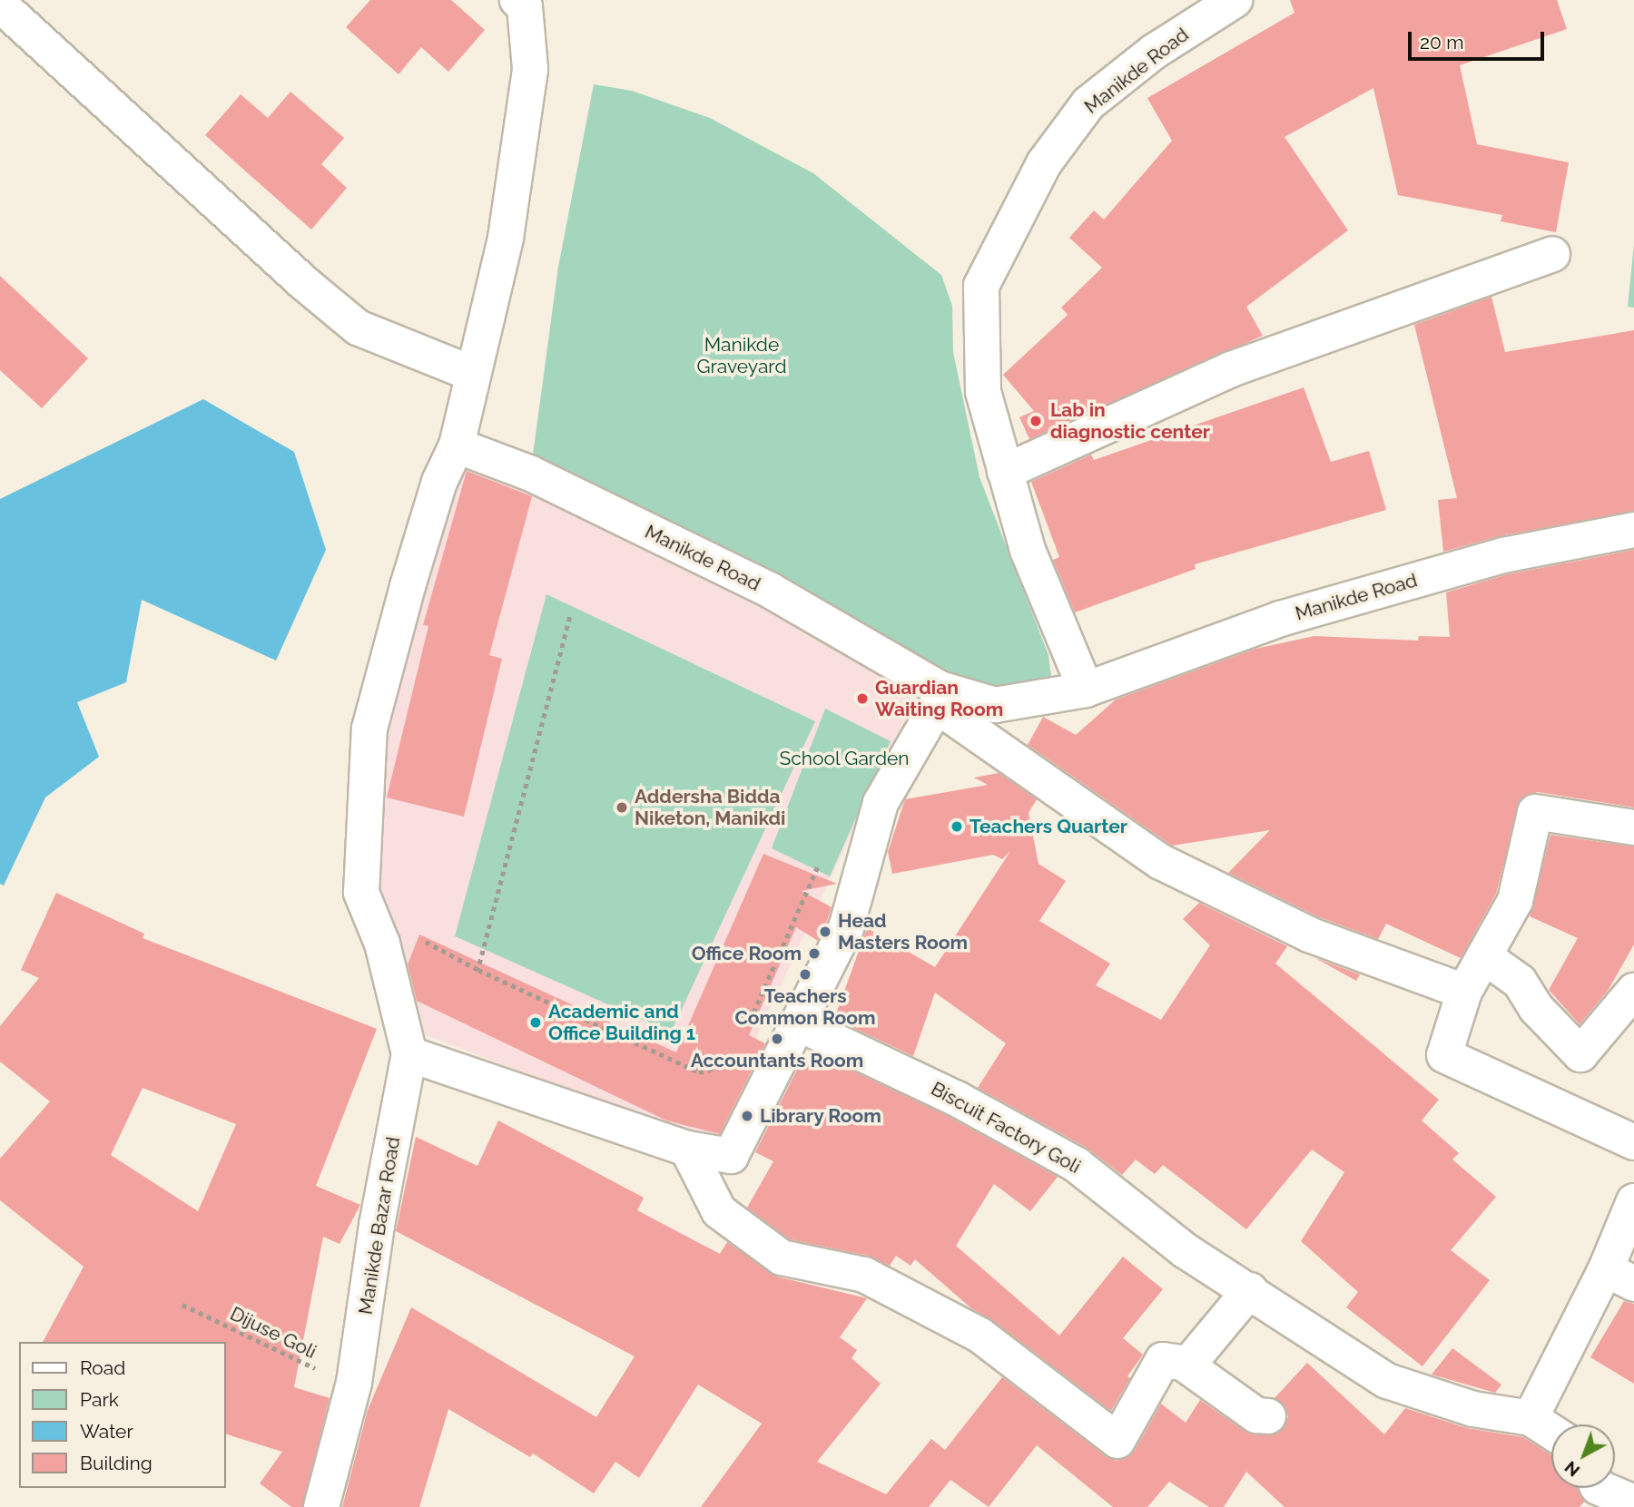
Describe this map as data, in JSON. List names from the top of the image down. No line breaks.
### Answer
{"streets":{"street":["Manikde Road","Biscuit Factory Goli","Manikde Bazar Road"],"path":["Dijuse Goli"]},"crossings":[["Manikde Road","Manikde Bazar Road"],["Manikde Bazar Road","Dijuse Goli"]],"parks":["Manikde Graveyard","School Garden"],"places":["Lab in diagnostic center","Guardian Waiting Room","Addersha Bidda Niketon, Manikdi","Teachers Quarter","Head Masters Room","Office Room","Teachers Common Room","Academic and Office Building 1","Accountants Room","Library Room"],"legend":["Road","Park","Water","Building"],"scale_bar":"20 m","north":"bottom left"}
